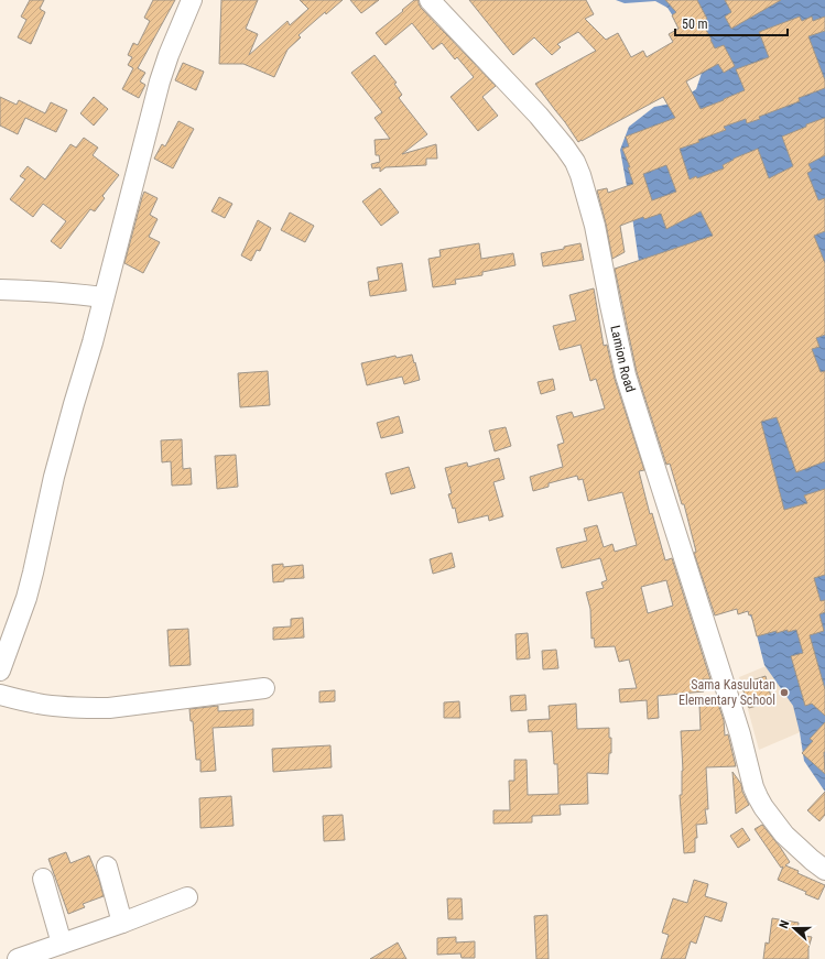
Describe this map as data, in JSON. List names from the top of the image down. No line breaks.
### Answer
{"streets":{"street":["Lamion Road"]},"places":["Sama Kasulutan Elementary School"],"scale_bar":"50 m","north":"left"}
